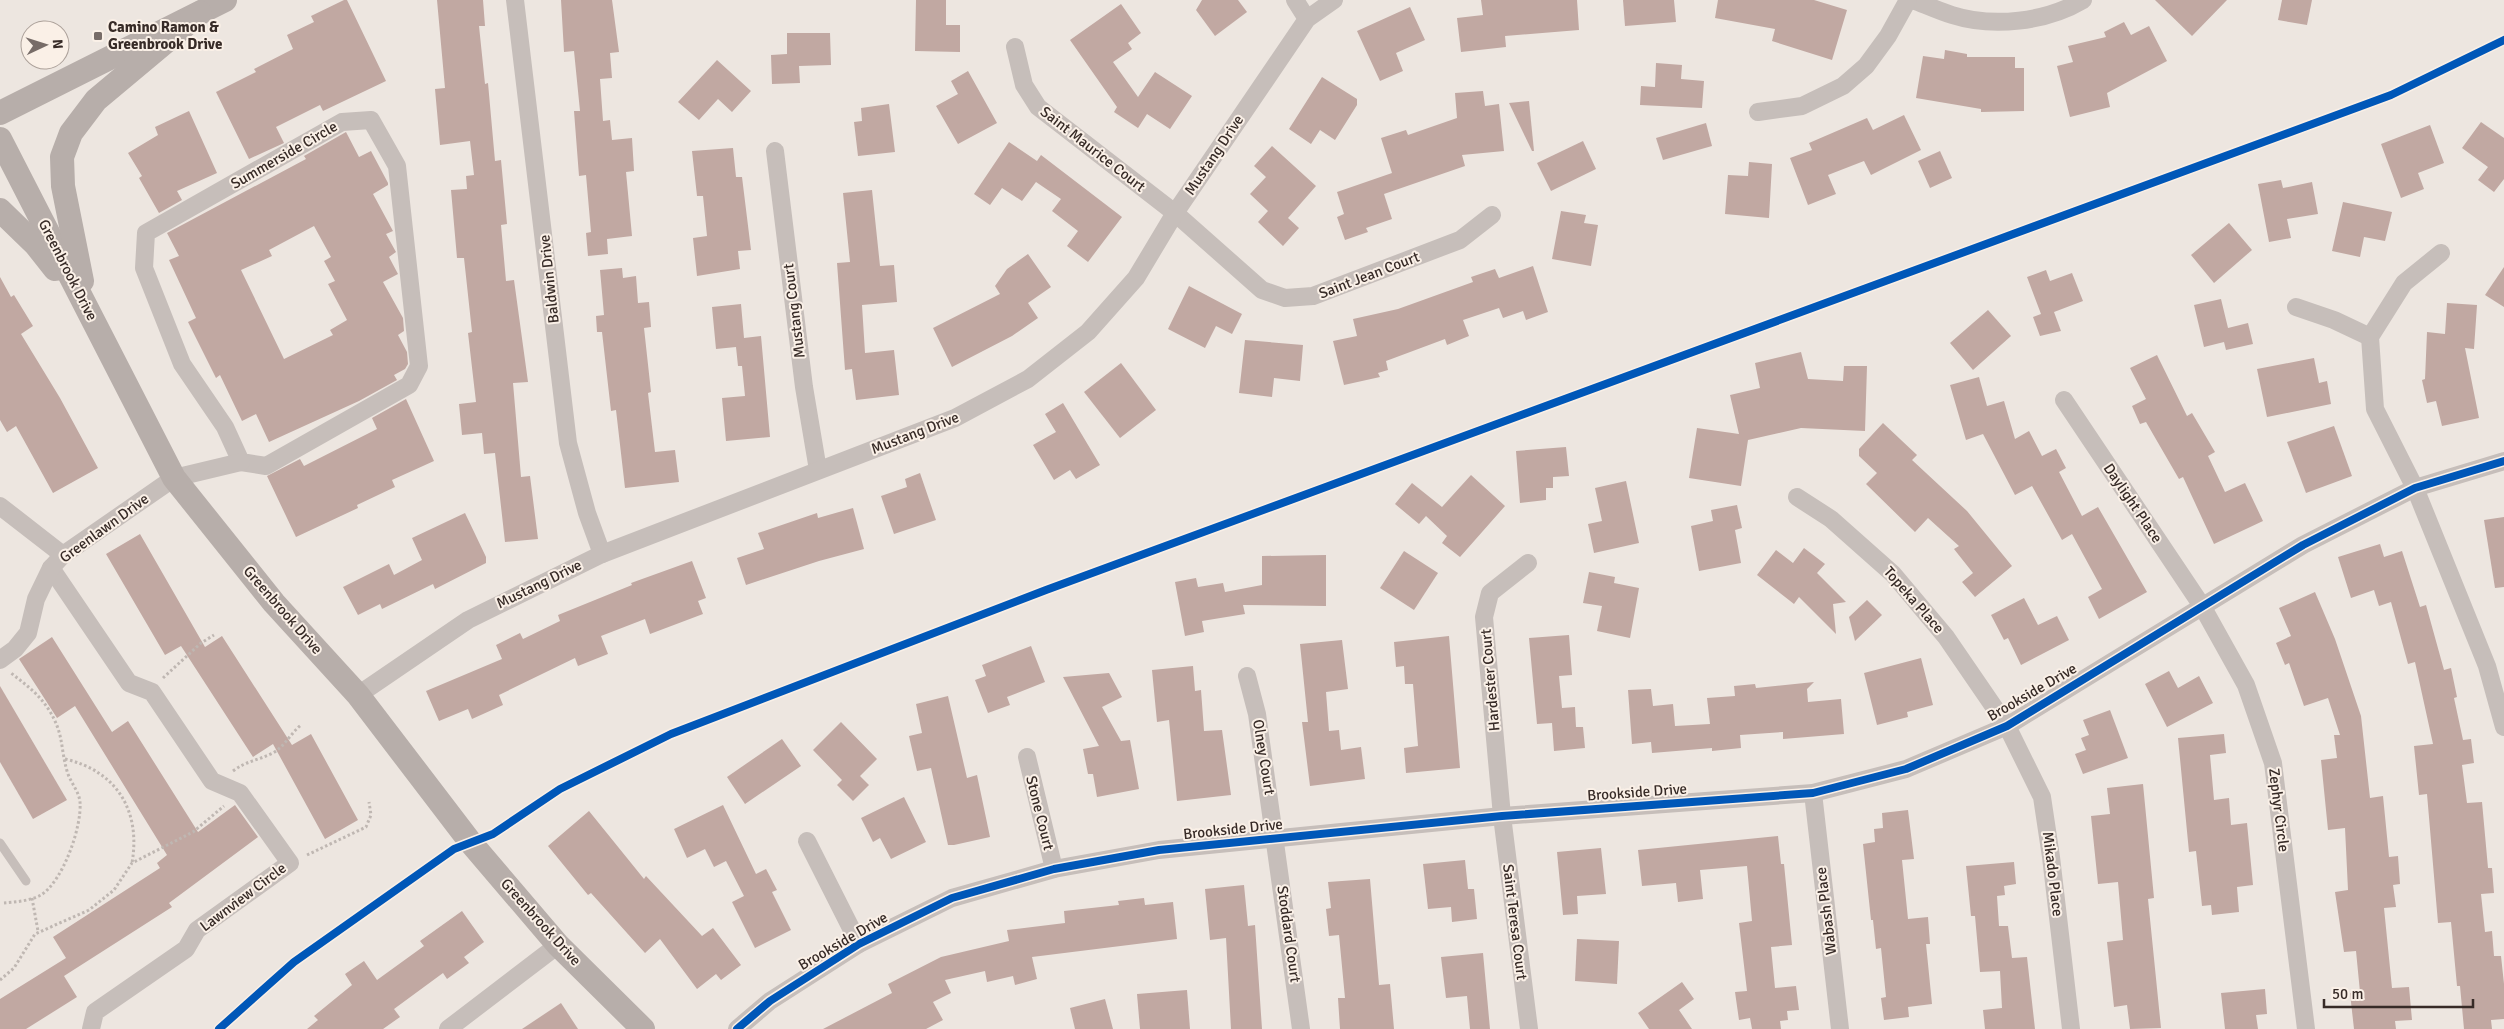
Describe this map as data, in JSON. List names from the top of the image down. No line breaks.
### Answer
{"streets":{"street":["Saint Maurice Court","Summerside Circle","Mustang Drive","Greenbrook Drive","Saint Jean Court","Baldwin Drive","Mustang Court","Daylight Place","Greenlawn Drive","Topeka Place","Hardester Court","Brookside Drive","Olney Court","Zephyr Circle","Stone Court","Mikado Place","Lawnview Circle","Wabash Place","Saint Teresa Court","Stoddard Court"]},"crossings":[["Saint Maurice Court","Mustang Drive"],["Saint Maurice Court","Saint Jean Court"],["Summerside Circle","Greenbrook Drive"],["Summerside Circle","Greenlawn Drive"],["Mustang Drive","Greenbrook Drive"],["Mustang Drive","Saint Jean Court"],["Mustang Drive","Baldwin Drive"],["Mustang Drive","Mustang Court"],["Greenbrook Drive","Greenlawn Drive"],["Daylight Place","Brookside Drive"],["Daylight Place","Zephyr Circle"],["Topeka Place","Brookside Drive"],["Topeka Place","Mikado Place"],["Hardester Court","Brookside Drive"],["Hardester Court","Saint Teresa Court"],["Brookside Drive","Olney Court"],["Brookside Drive","Zephyr Circle"],["Brookside Drive","Stone Court"],["Brookside Drive","Mikado Place"],["Brookside Drive","Wabash Place"],["Brookside Drive","Saint Teresa Court"],["Brookside Drive","Stoddard Court"],["Olney Court","Stoddard Court"]],"places":{"transit":["Camino Ramon & Greenbrook Drive"]},"scale_bar":"50 m","north":"right"}
